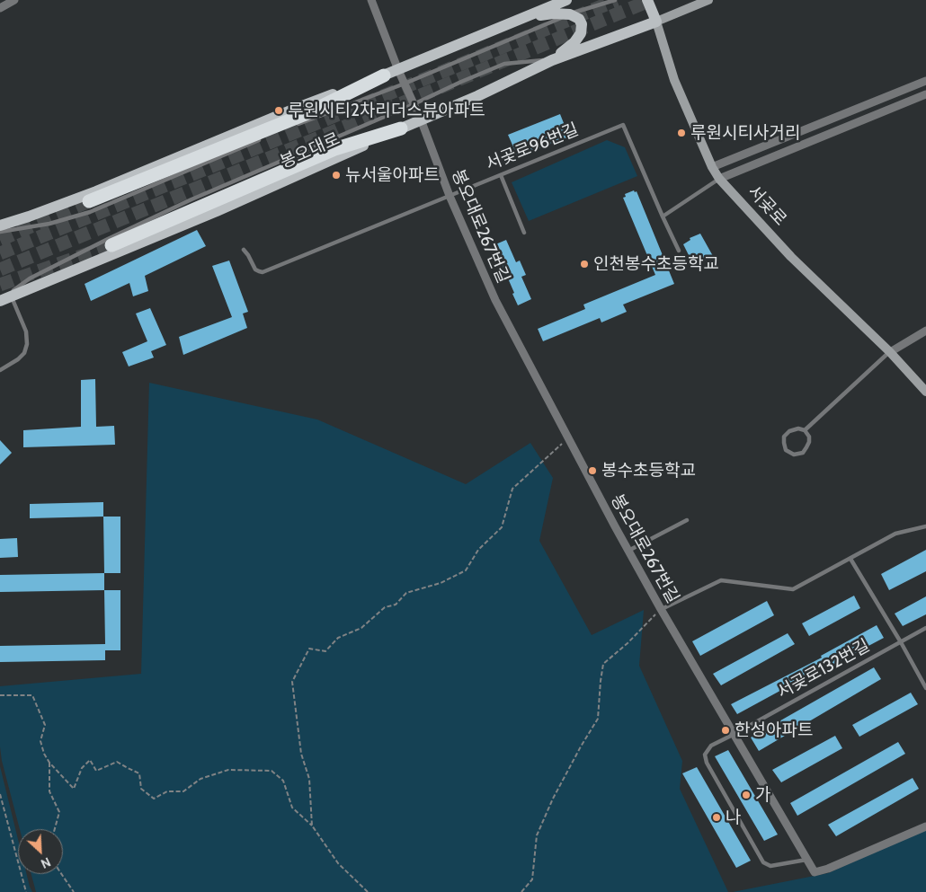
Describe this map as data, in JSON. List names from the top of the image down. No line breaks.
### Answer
{"streets":{"main road":["봉오대로","서곶로"],"street":["봉오대로267번길"],"lane":["서곷로96번길","서곶로132번길"]},"crossings":[["서곷로96번길","봉오대로267번길"],["봉오대로","서곶로"],["봉오대로","봉오대로267번길"],["봉오대로267번길","서곶로132번길"]],"places":["루원시티2차리더스뷰아파트","루원시티사거리","뉴서울아파트","인천봉수초등학교","봉수초등학교","한성아파트","가","나"],"north":"bottom right"}
